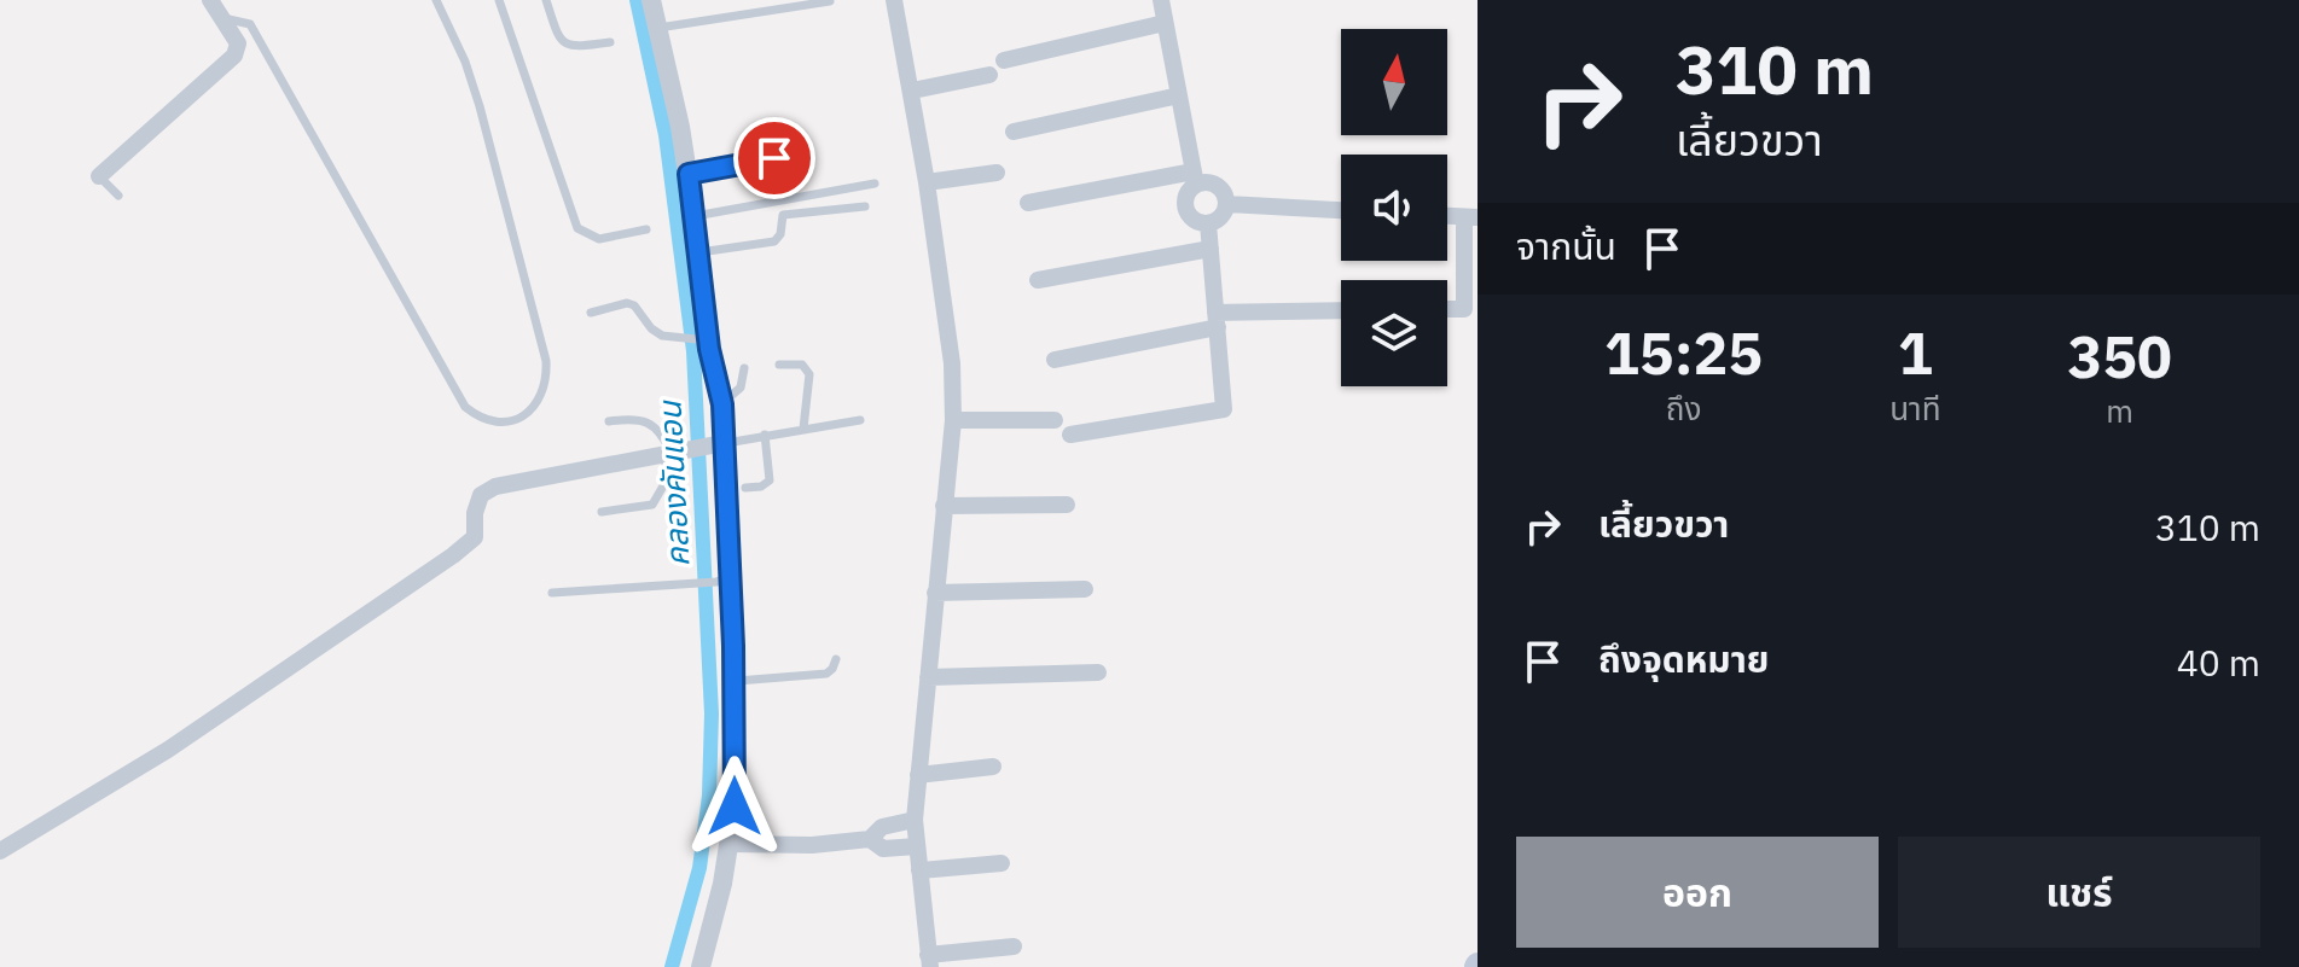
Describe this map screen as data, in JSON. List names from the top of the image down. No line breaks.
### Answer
{"water":["คลองคันแอน"],"north":"top","page":{"turn":["310 m","เลี้ยวขวา"],"then":"จากนั้น","eta":["15:25","ถึง","1","นาที","350","m"],"list":[{"name":"เลี้ยวขวา","value":"310 m"},{"name":"ถึงจุดหมาย","value":"40 m"}],"buttons":["ออก","แชร์"]}}
